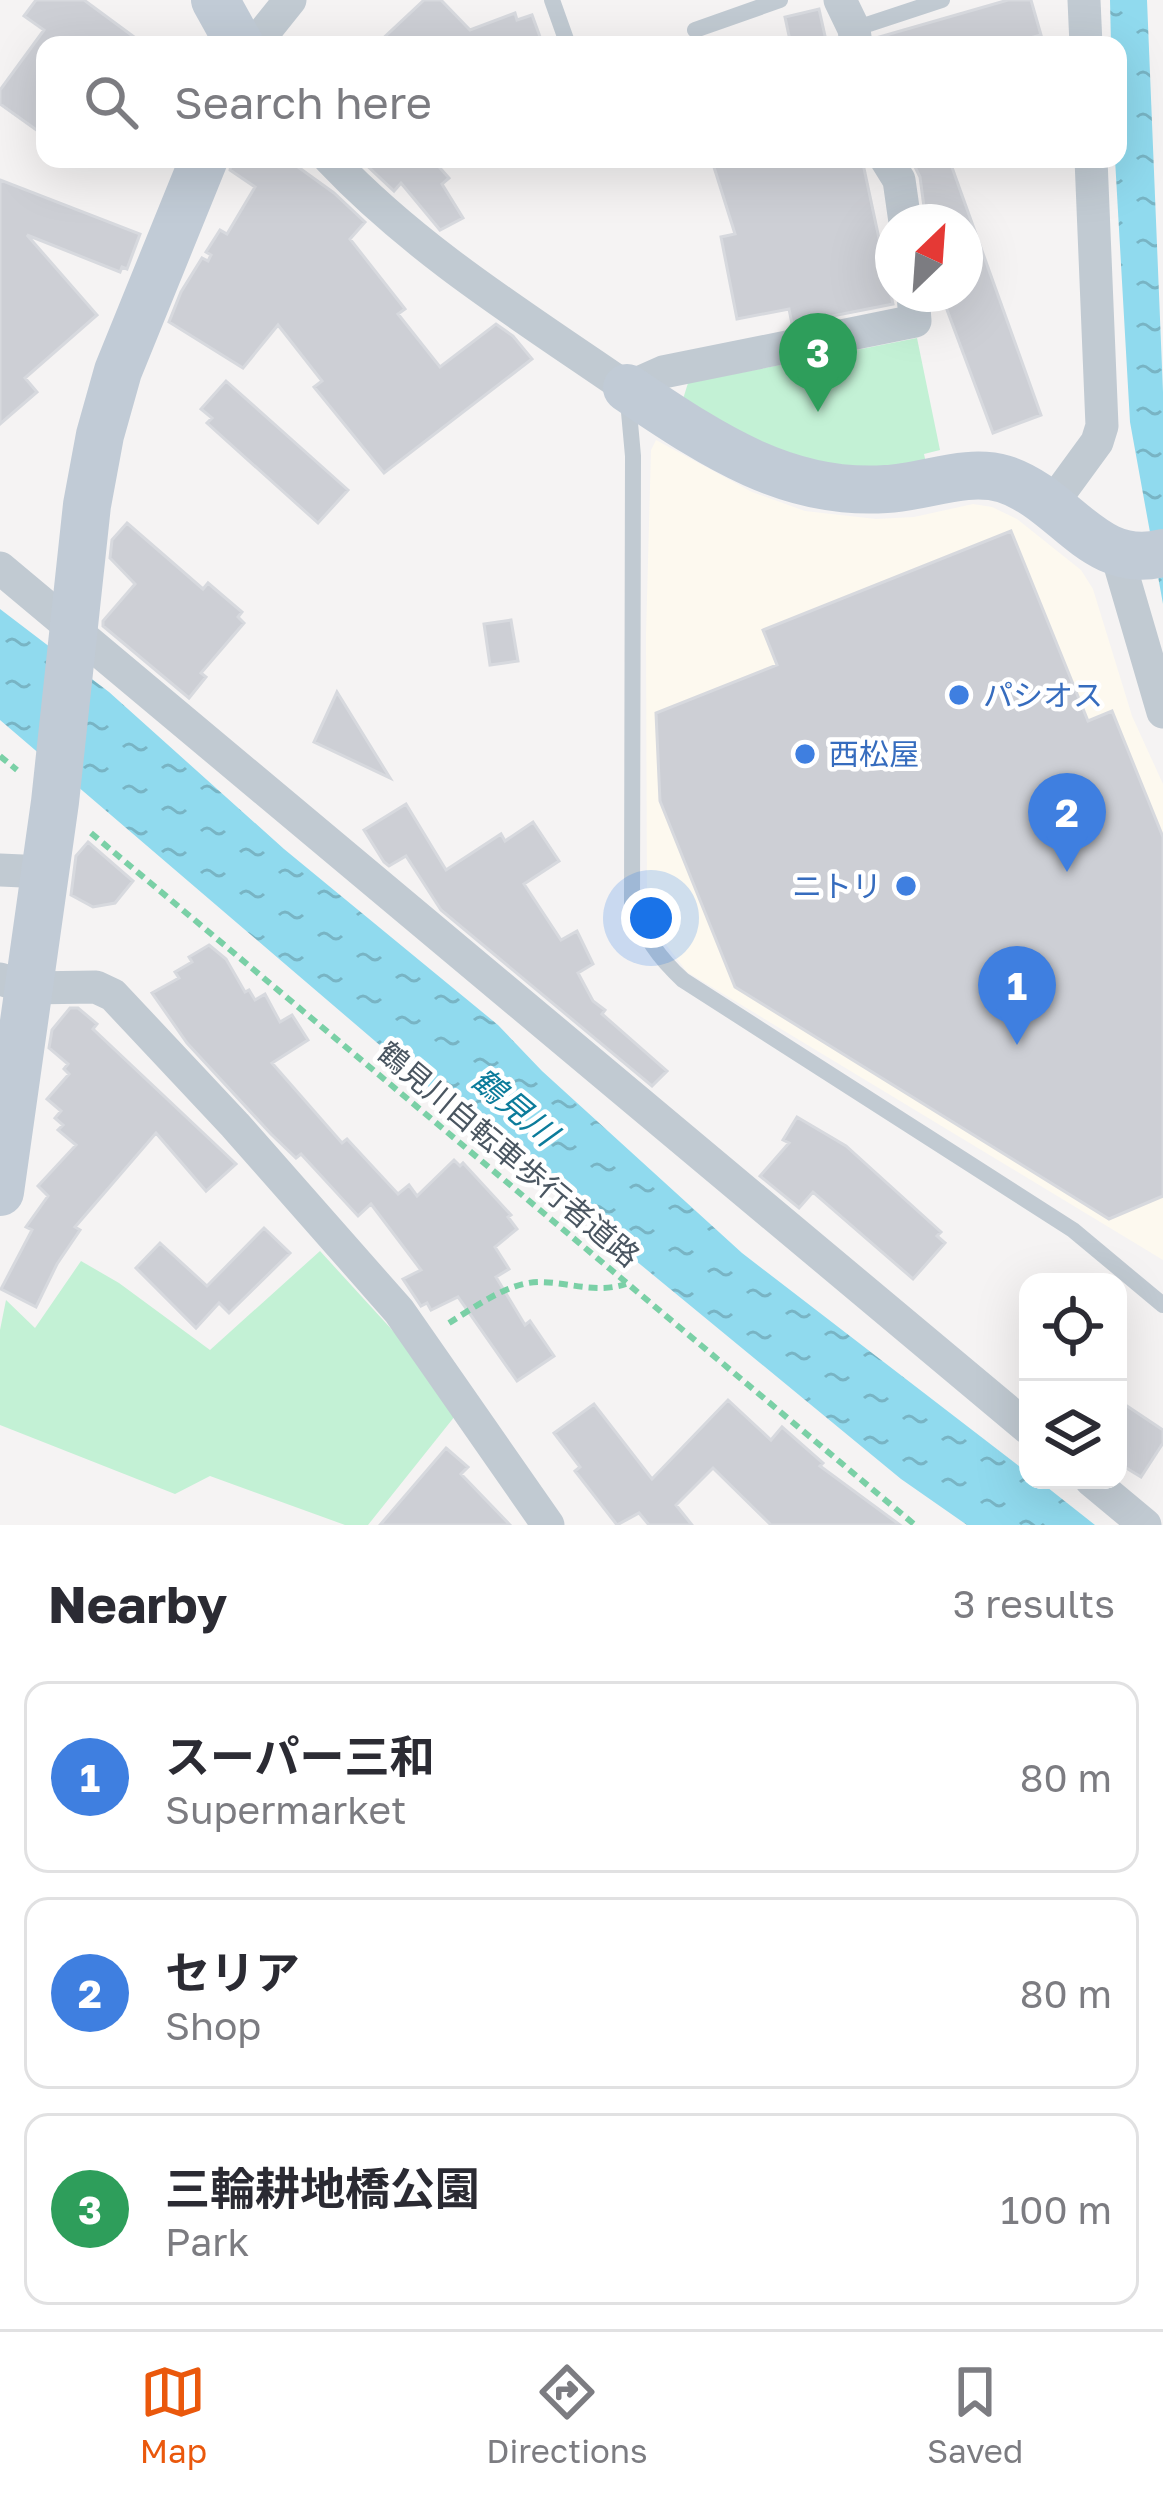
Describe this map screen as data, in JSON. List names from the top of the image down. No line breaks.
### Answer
{"streets":{"path":["鶴見川自転車歩行者道路"]},"water":["鶴見川"],"places":["パシオス","西松屋","ニトリ"],"north":"top right","page":{"search":"Search here","pins":["3","2","1"],"heading":["Nearby","3 results"],"list":[{"mark":"1","name":"スーパー三和","note":"Supermarket","value":"80 m"},{"mark":"2","name":"セリア","note":"Shop","value":"80 m"},{"mark":"3","name":"三輪耕地橋公園","note":"Park","value":"100 m"}],"nav":["Map","Directions","Saved"]}}
